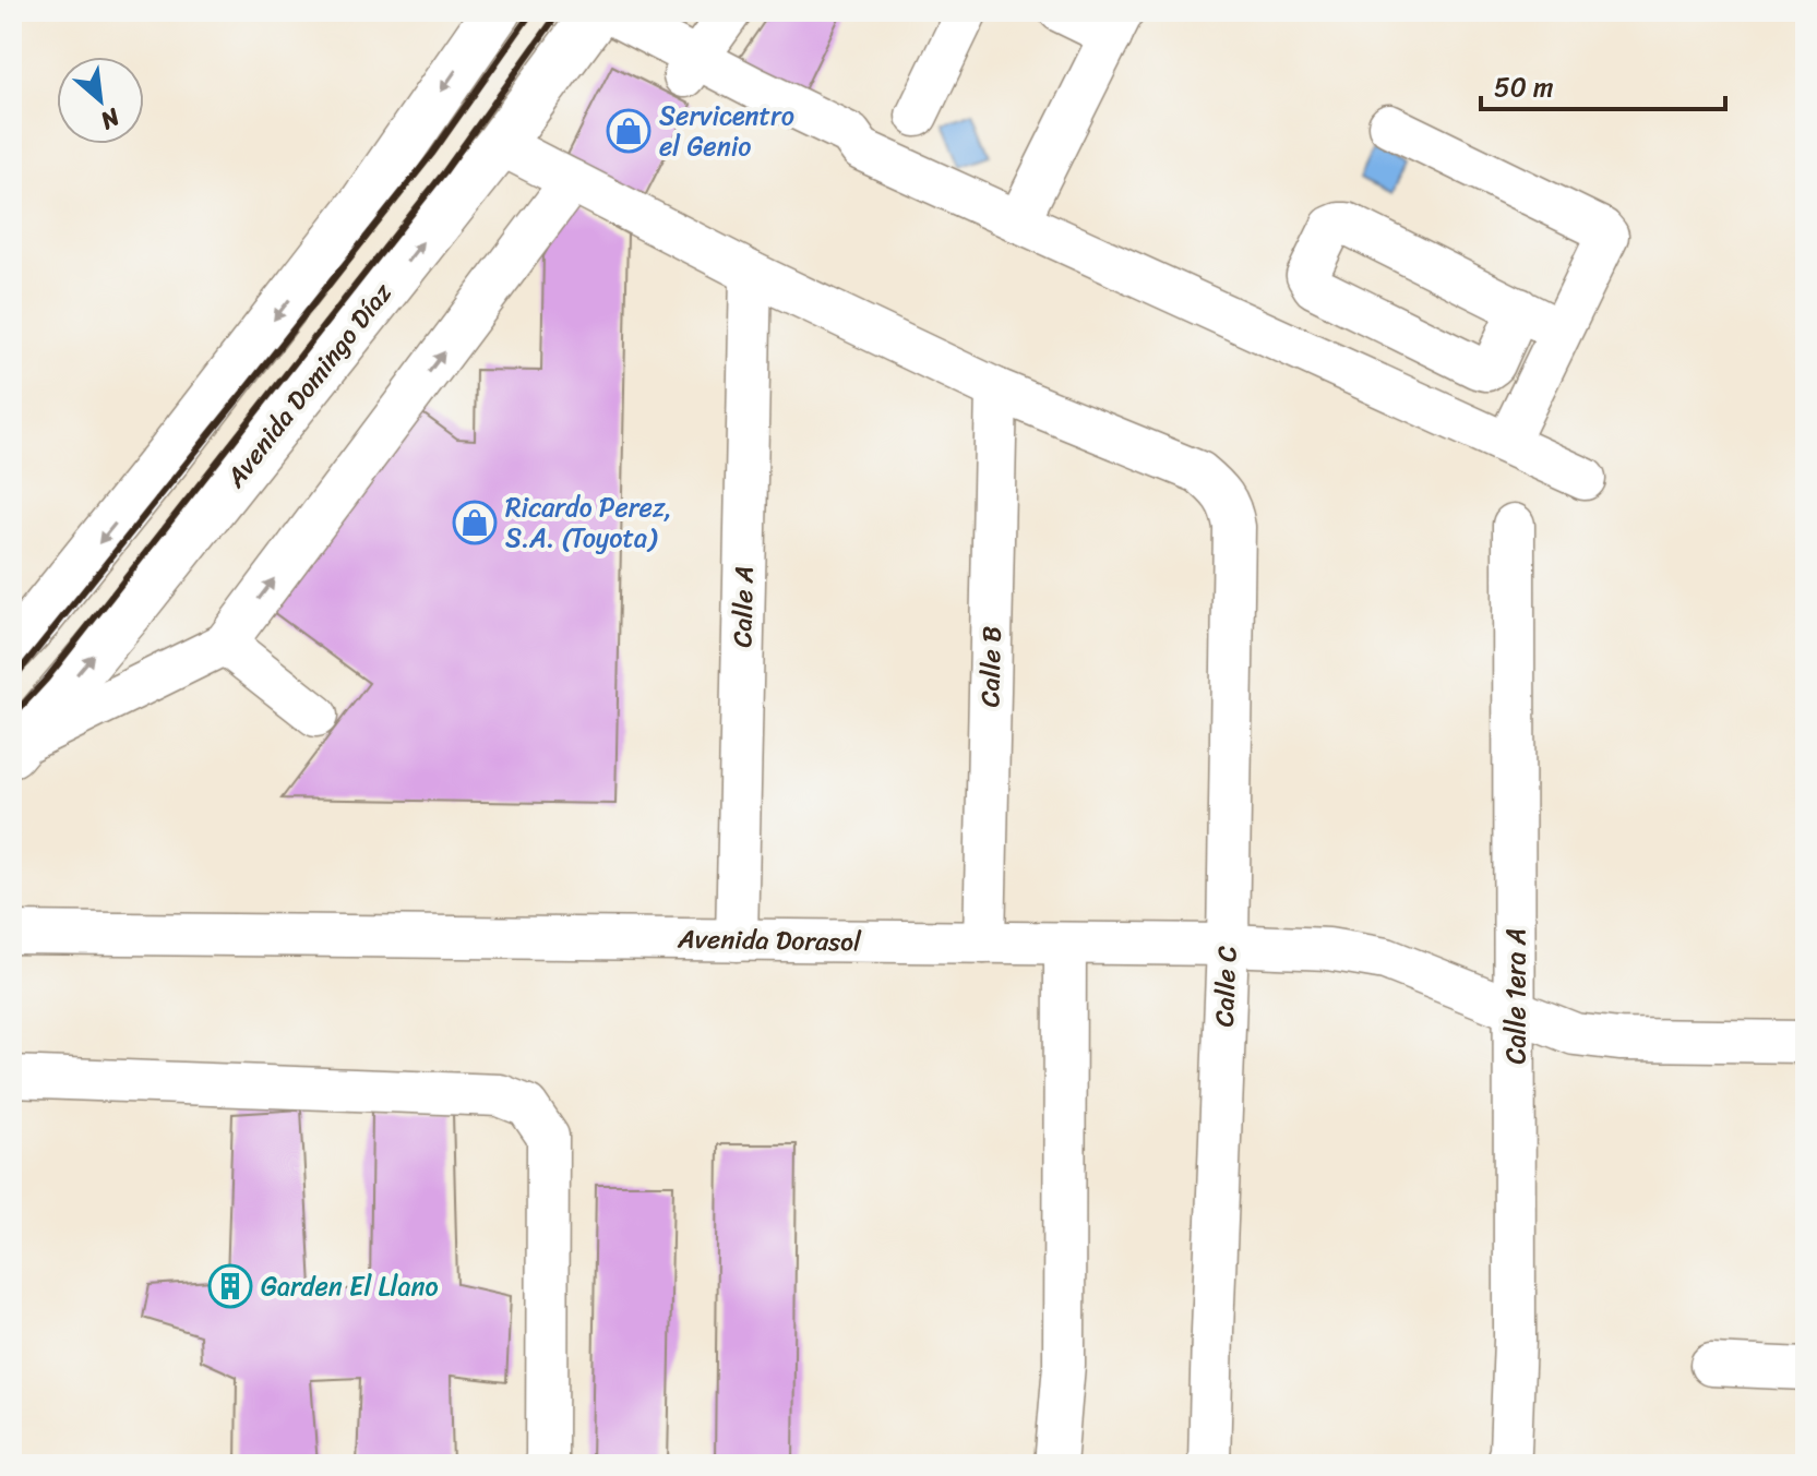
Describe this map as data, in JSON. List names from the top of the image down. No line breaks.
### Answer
{"streets":{"main road":["Avenida Domingo Díaz"],"street":["Calle A","Calle B","Avenida Dorasol","Calle C","Calle 1era A"]},"crossings":[["Calle A","Avenida Dorasol"],["Calle B","Avenida Dorasol"],["Calle B","Calle C"],["Avenida Dorasol","Calle C"],["Avenida Dorasol","Calle 1era A"]],"places":{"shop":["Servicentro el Genio","Ricardo Perez, S.A. (Toyota)"],"building":["Garden El Llano"]},"scale_bar":"50 m","north":"bottom right"}
